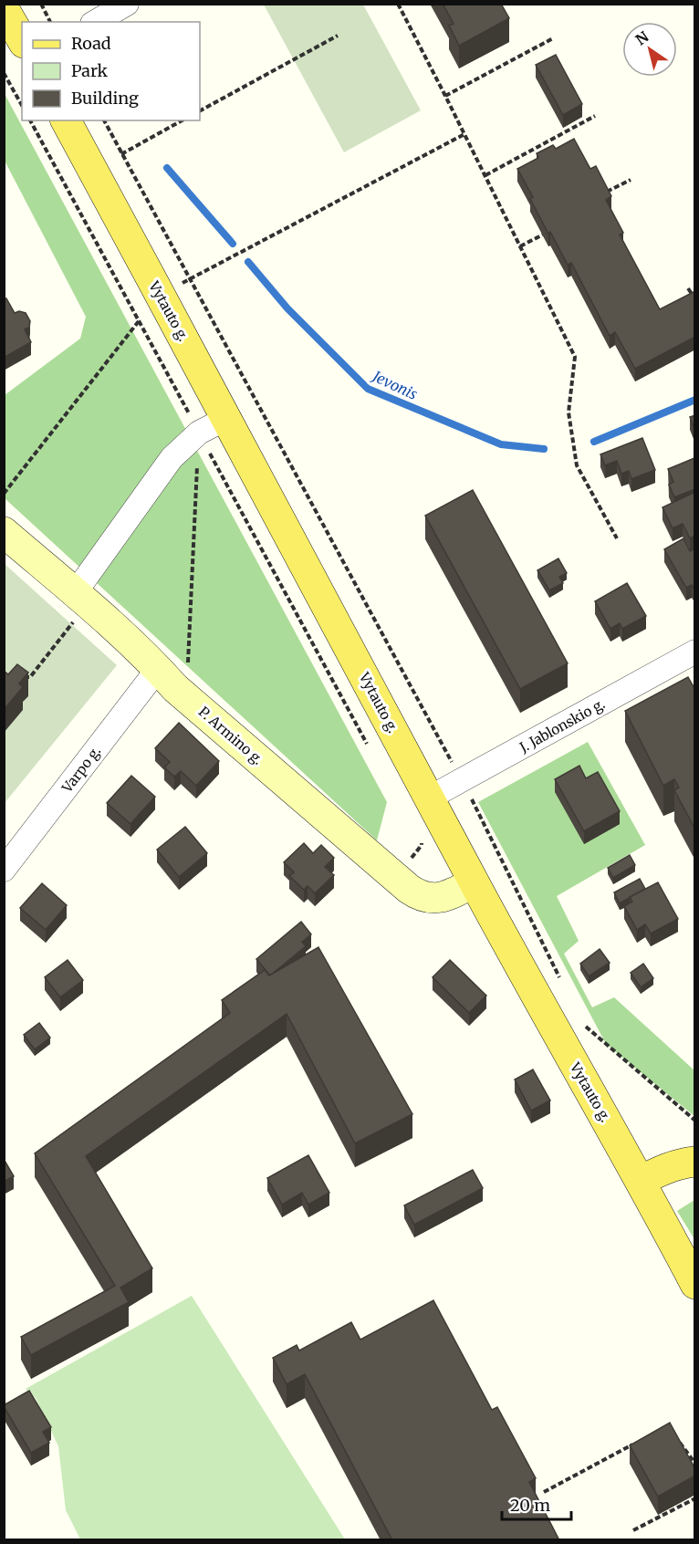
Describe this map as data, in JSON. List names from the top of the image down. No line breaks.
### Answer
{"streets":{"main road":["Vytauto g.","P. Armino g."],"street":["J. Jablonskio g.","Varpo g."]},"crossings":[["Vytauto g.","J. Jablonskio g."],["Vytauto g.","P. Armino g."],["P. Armino g.","Varpo g."]],"water":["Jevonis"],"legend":["Road","Park","Building"],"scale_bar":"20 m","north":"top left"}
